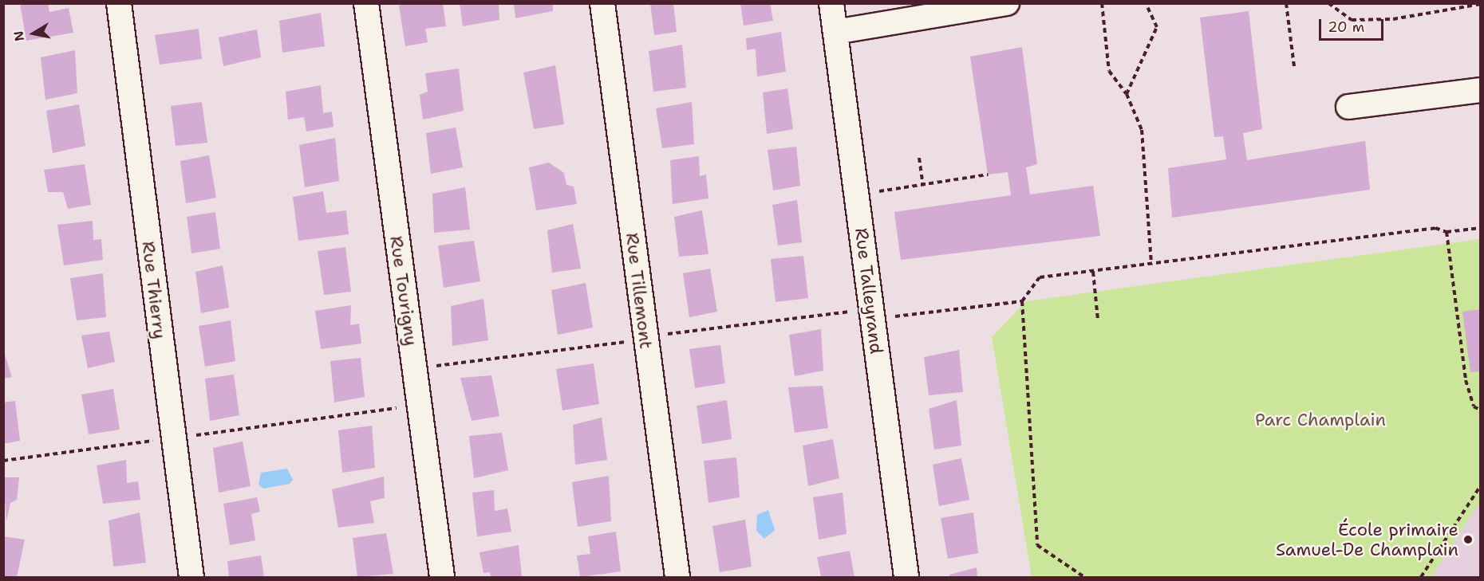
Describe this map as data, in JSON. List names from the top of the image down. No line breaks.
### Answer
{"streets":{"street":["Rue Thierry","Rue Tourigny","Rue Tillemont","Rue Talleyrand"]},"parks":["Parc Champlain"],"places":["École primaire Samuel-De Champlain"],"scale_bar":"20 m","north":"left"}
